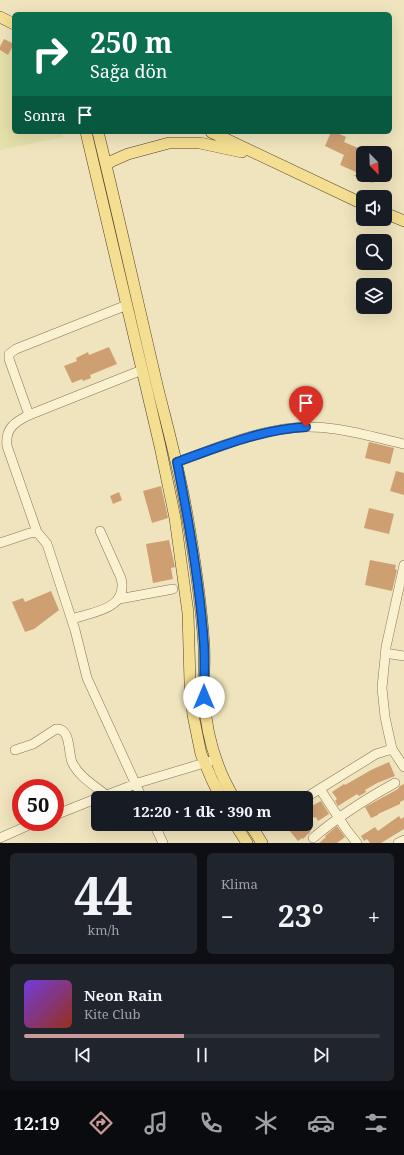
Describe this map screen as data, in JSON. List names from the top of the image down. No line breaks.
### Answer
{"north":"bottom right","page":{"turn":["250 m","Sağa dön"],"then":"Sonra","limit":"50","trip":"12:20 · 1 dk · 390 m","tile":[["44","km/h"],"Klima"],"heat":["−","23°","+"],"song":["Neon Rain","Kite Club"],"tabs":"12:19"}}
